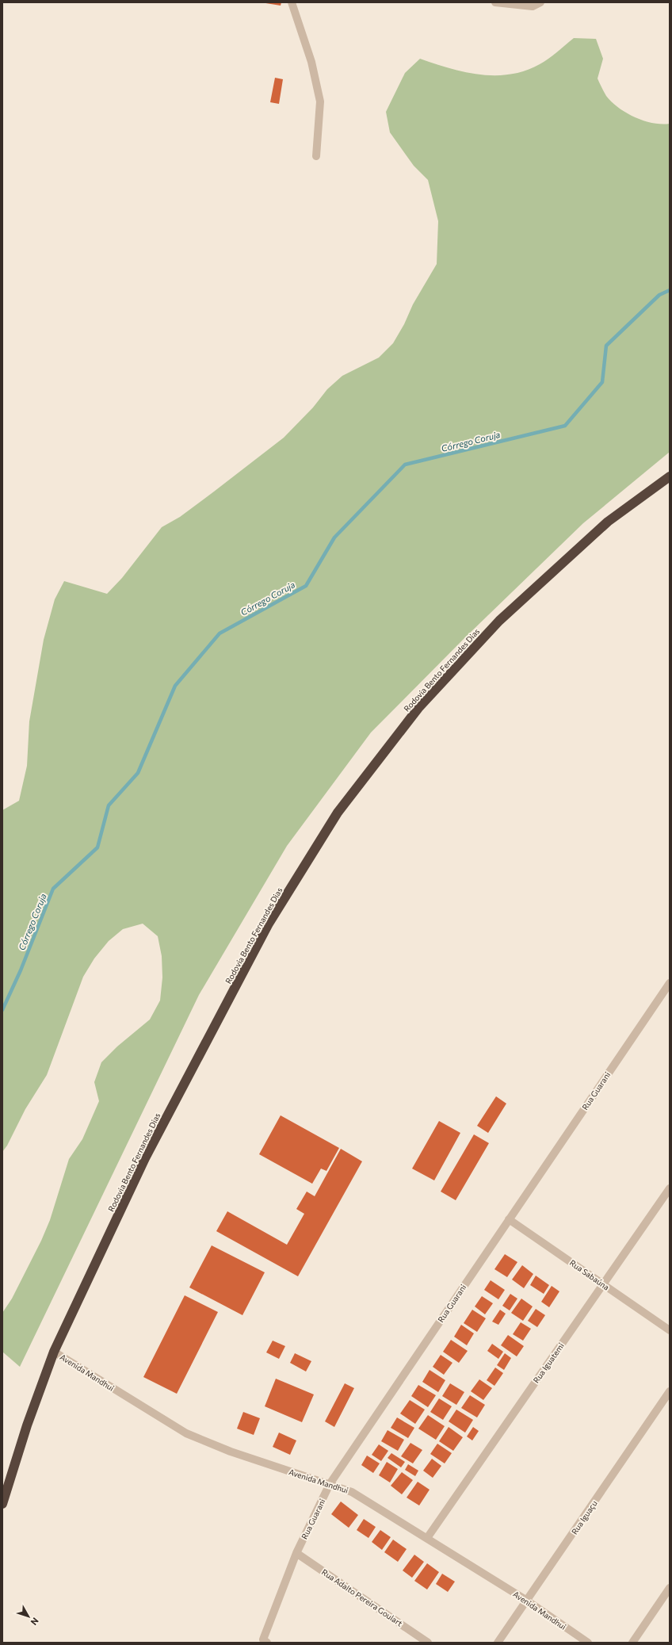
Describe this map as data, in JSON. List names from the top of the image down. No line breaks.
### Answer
{"streets":{"highway":["Rodovia Bento Fernandes Dias"],"street":["Rua Guarani","Rua Sabaúna","Rua Iguatemi","Avenida Mandhui","Rua Iguaçu","Rua Adalto Pereira Goulart"]},"crossings":[["Rodovia Bento Fernandes Dias","Avenida Mandhui"],["Rua Guarani","Rua Sabaúna"],["Rua Guarani","Avenida Mandhui"],["Rua Guarani","Rua Adalto Pereira Goulart"],["Rua Sabaúna","Rua Iguatemi"],["Rua Iguatemi","Avenida Mandhui"],["Avenida Mandhui","Rua Iguaçu"]],"water":["Córrego Coruja"],"north":"bottom right"}
